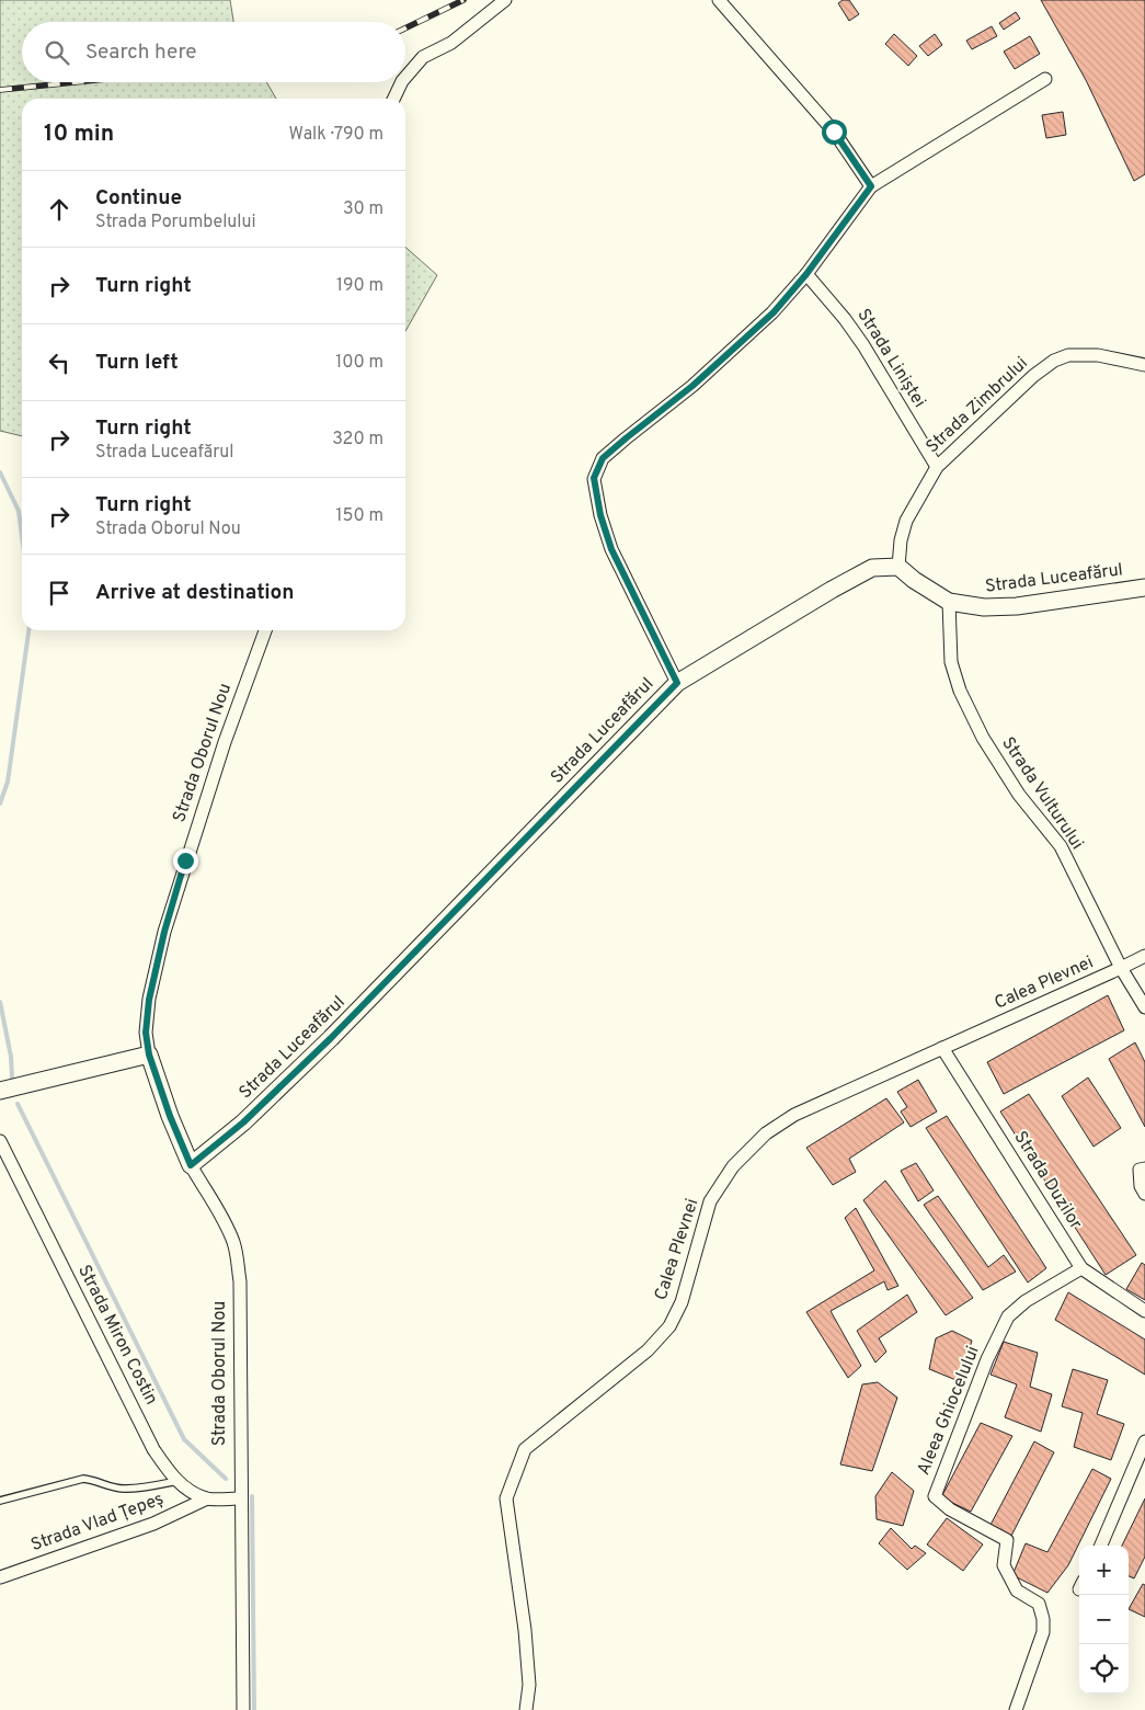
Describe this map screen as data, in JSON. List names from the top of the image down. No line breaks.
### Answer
{"streets":{"street":["Strada Liniștei","Strada Zimbrului","Strada Luceafărul","Strada Oborul Nou","Strada Vulturului","Calea Plevnei","Strada Duzilor","Strada Miron Costin","Aleea Ghiocelului","Strada Vlad Țepeș"]},"crossings":[["Strada Liniștei","Strada Zimbrului"],["Strada Zimbrului","Strada Luceafărul"],["Strada Luceafărul","Strada Oborul Nou"],["Strada Luceafărul","Strada Vulturului"],["Strada Oborul Nou","Strada Miron Costin"],["Strada Vulturului","Calea Plevnei"],["Calea Plevnei","Strada Duzilor"],["Strada Duzilor","Aleea Ghiocelului"],["Strada Miron Costin","Strada Vlad Țepeș"]],"page":{"search":"Search here","heading":["10 min","Walk · 790 m"],"list":[["Continue","Strada Porumbelului","30 m"],["Turn right","190 m"],["Turn left","100 m"],["Turn right","Strada Luceafărul","320 m"],["Turn right","Strada Oborul Nou","150 m"],"Arrive at destination"],"map_buttons":["+","−"]}}
